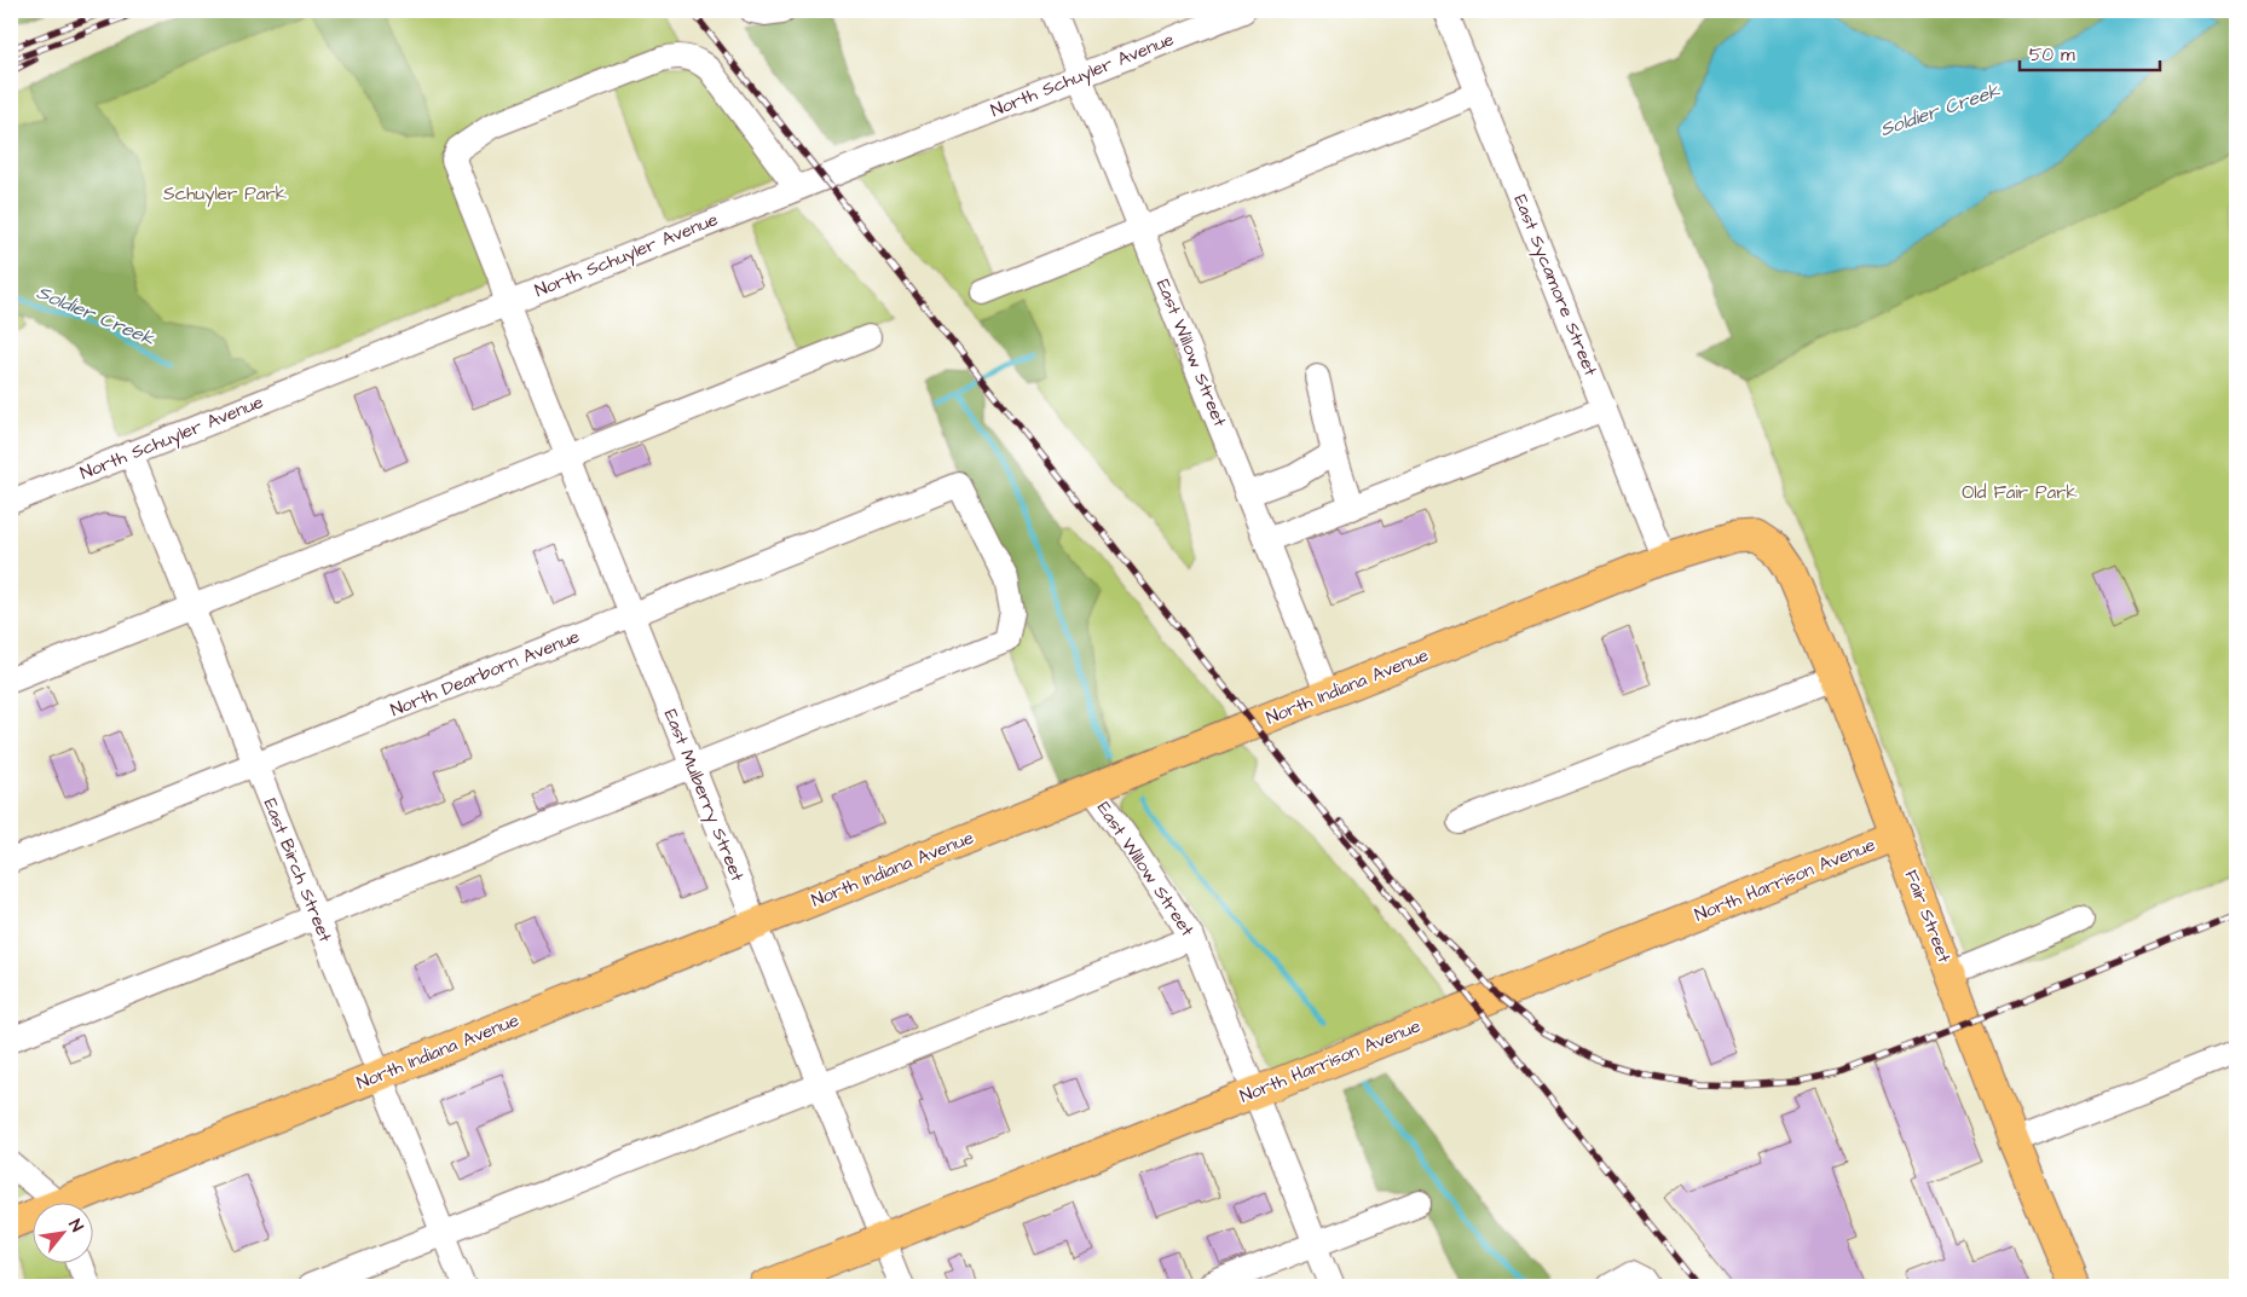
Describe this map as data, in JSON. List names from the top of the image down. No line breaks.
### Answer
{"streets":{"main road":["North Indiana Avenue","North Harrison Avenue","Fair Street"],"street":["North Schuyler Avenue","East Sycamore Street","East Willow Street","North Dearborn Avenue","East Mulberry Street","East Birch Street"]},"crossings":[["North Schuyler Avenue","East Willow Street"],["North Schuyler Avenue","East Mulberry Street"],["North Schuyler Avenue","East Birch Street"],["East Sycamore Street","North Indiana Avenue"],["East Willow Street","North Indiana Avenue"],["East Willow Street","North Harrison Avenue"],["North Dearborn Avenue","East Mulberry Street"],["North Dearborn Avenue","East Birch Street"],["North Indiana Avenue","East Mulberry Street"],["North Indiana Avenue","East Birch Street"],["North Indiana Avenue","Fair Street"],["East Mulberry Street","North Harrison Avenue"],["North Harrison Avenue","Fair Street"]],"water":["Soldier Creek"],"parks":["Schuyler Park","Old Fair Park"],"scale_bar":"50 m","north":"top right"}
